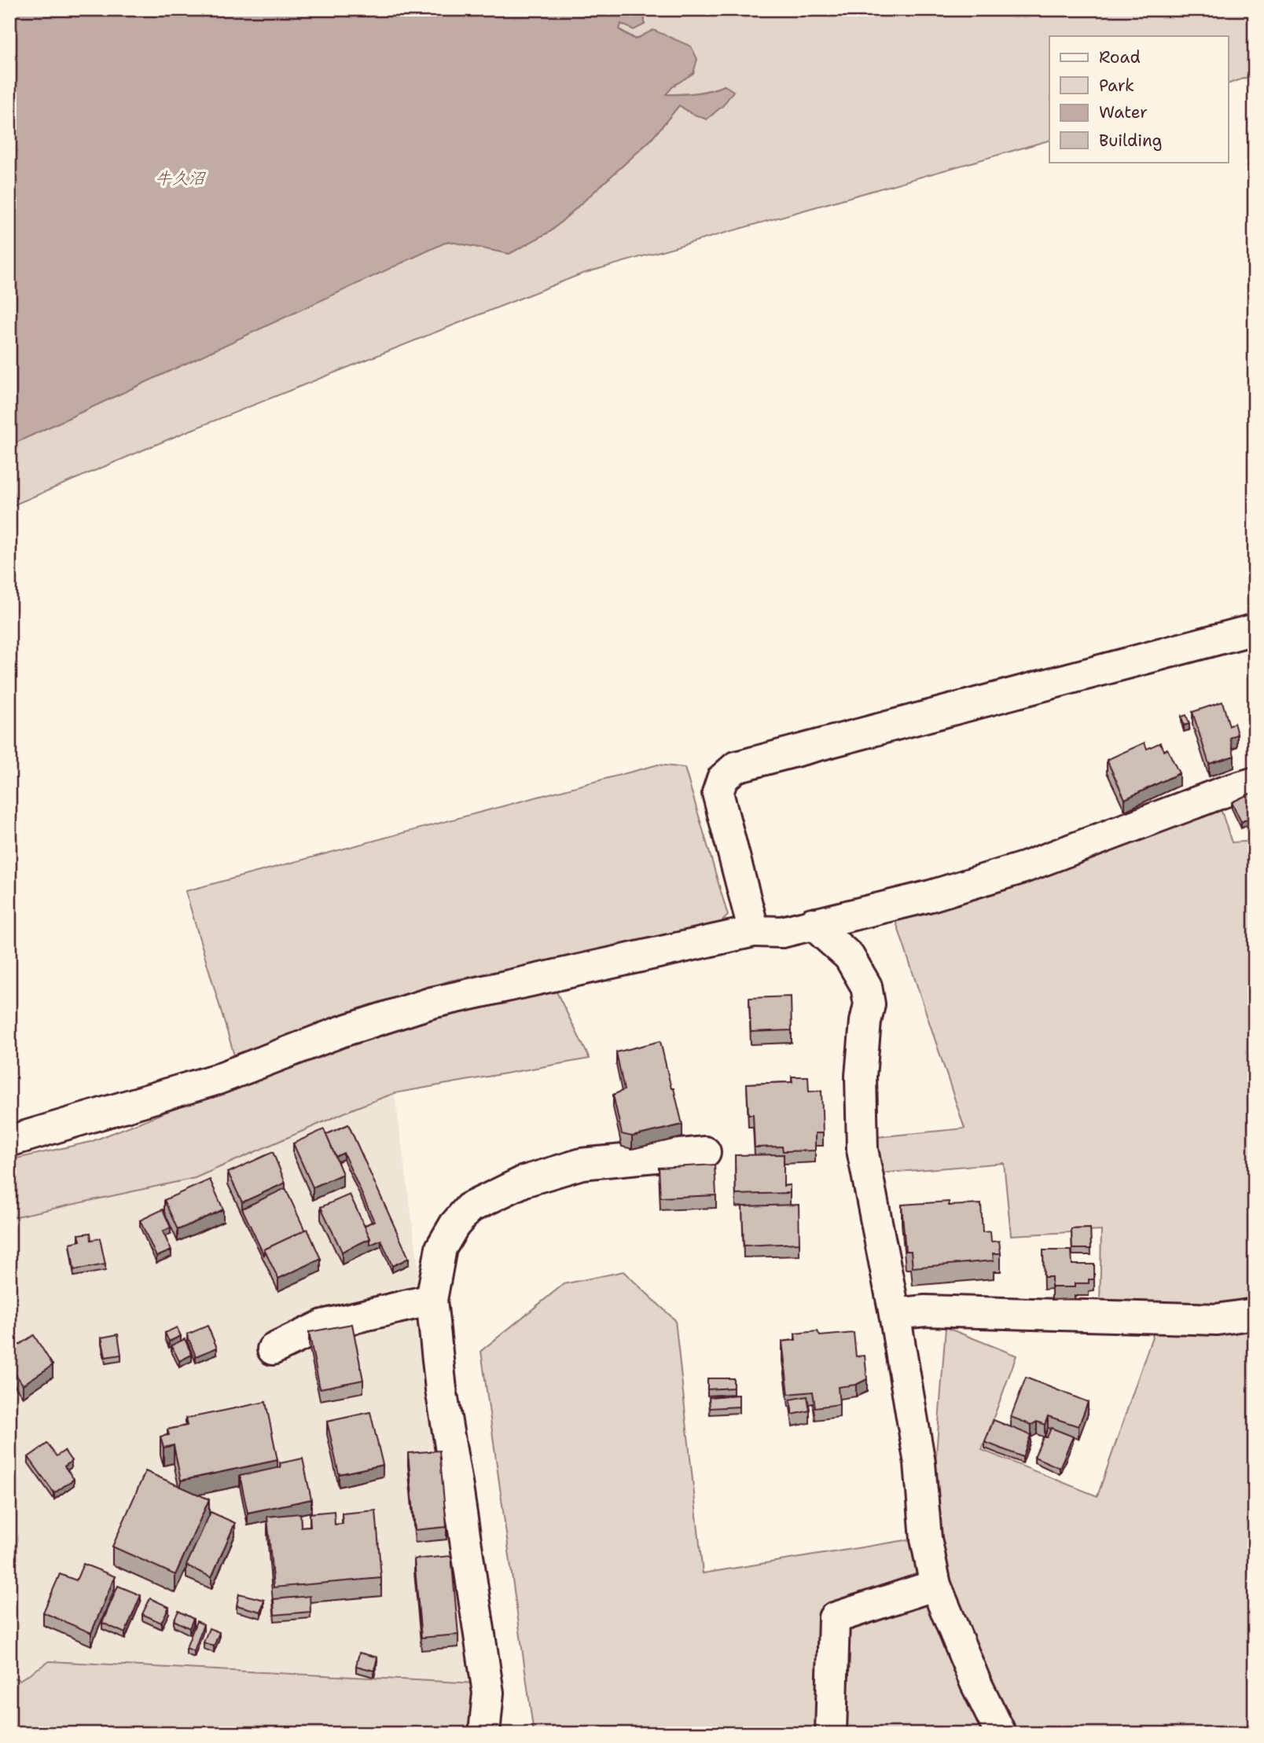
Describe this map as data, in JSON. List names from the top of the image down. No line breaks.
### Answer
{"water":["牛久沼"],"legend":["Road","Park","Water","Building"]}
